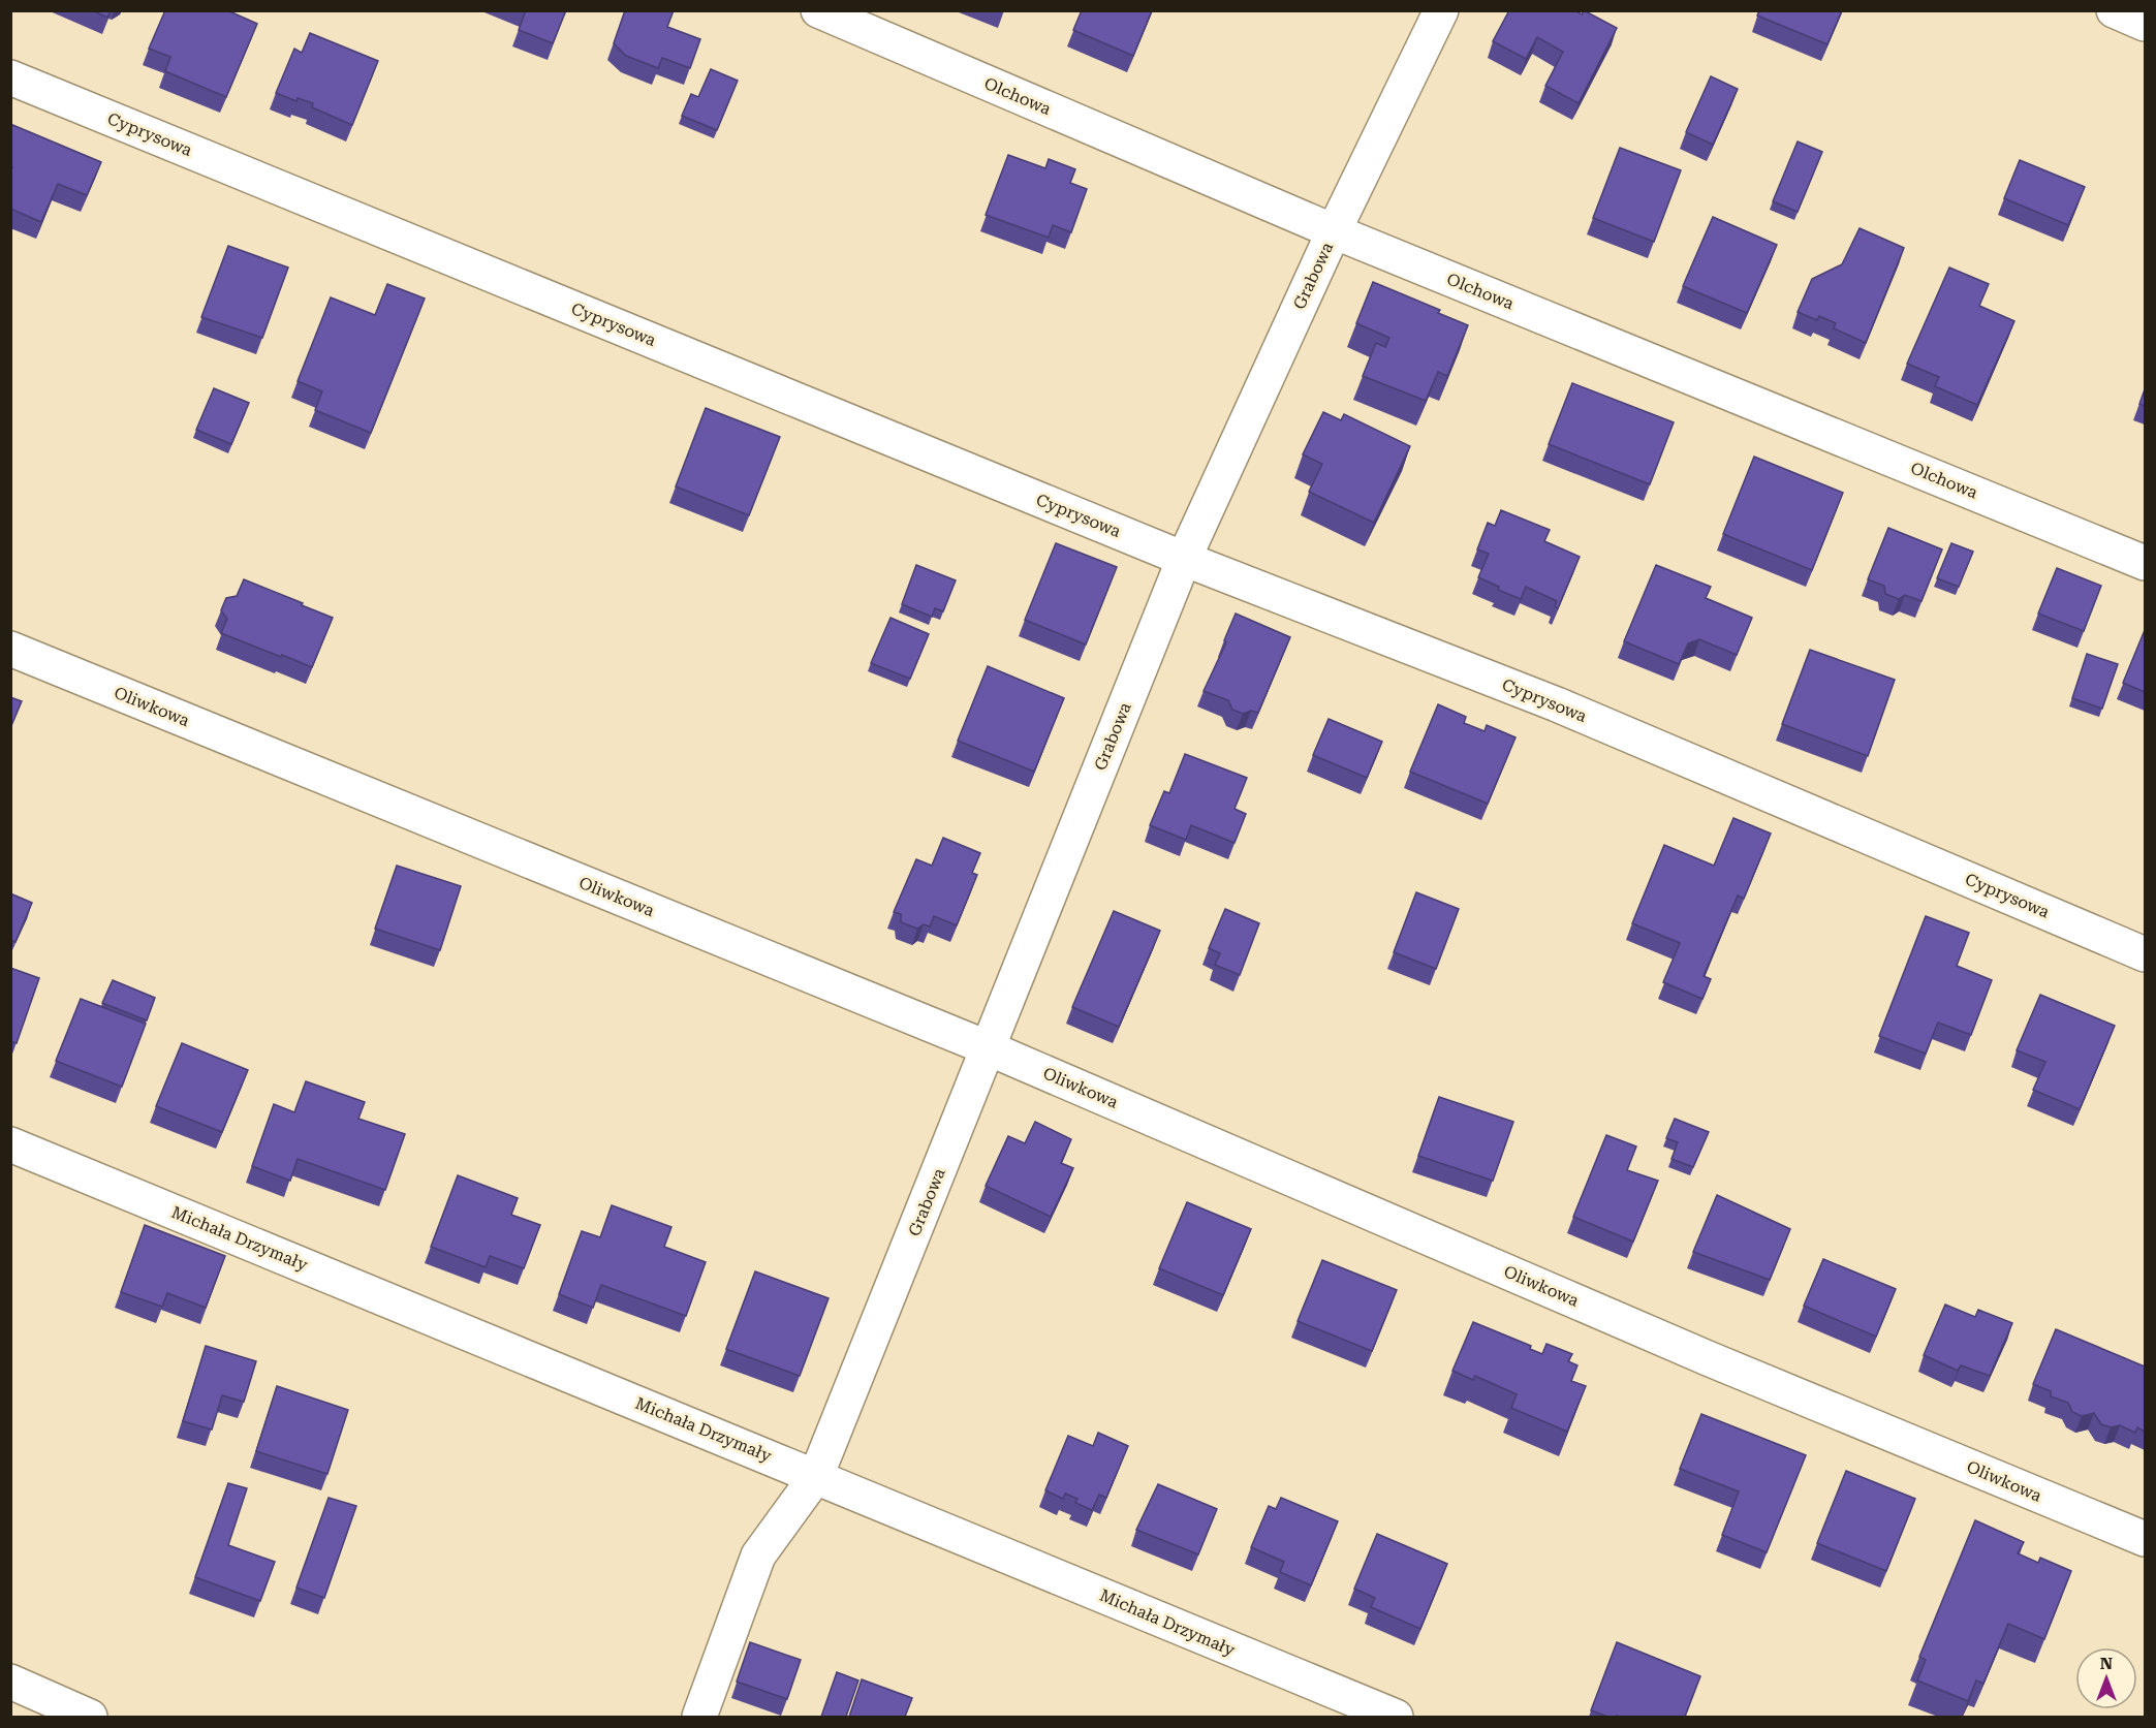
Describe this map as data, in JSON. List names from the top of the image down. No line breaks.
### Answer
{"streets":{"street":["Olchowa","Cyprysowa","Grabowa","Oliwkowa","Michała Drzymały"]},"crossings":[["Olchowa","Grabowa"],["Cyprysowa","Grabowa"],["Grabowa","Oliwkowa"],["Grabowa","Michała Drzymały"]],"north":"top"}
